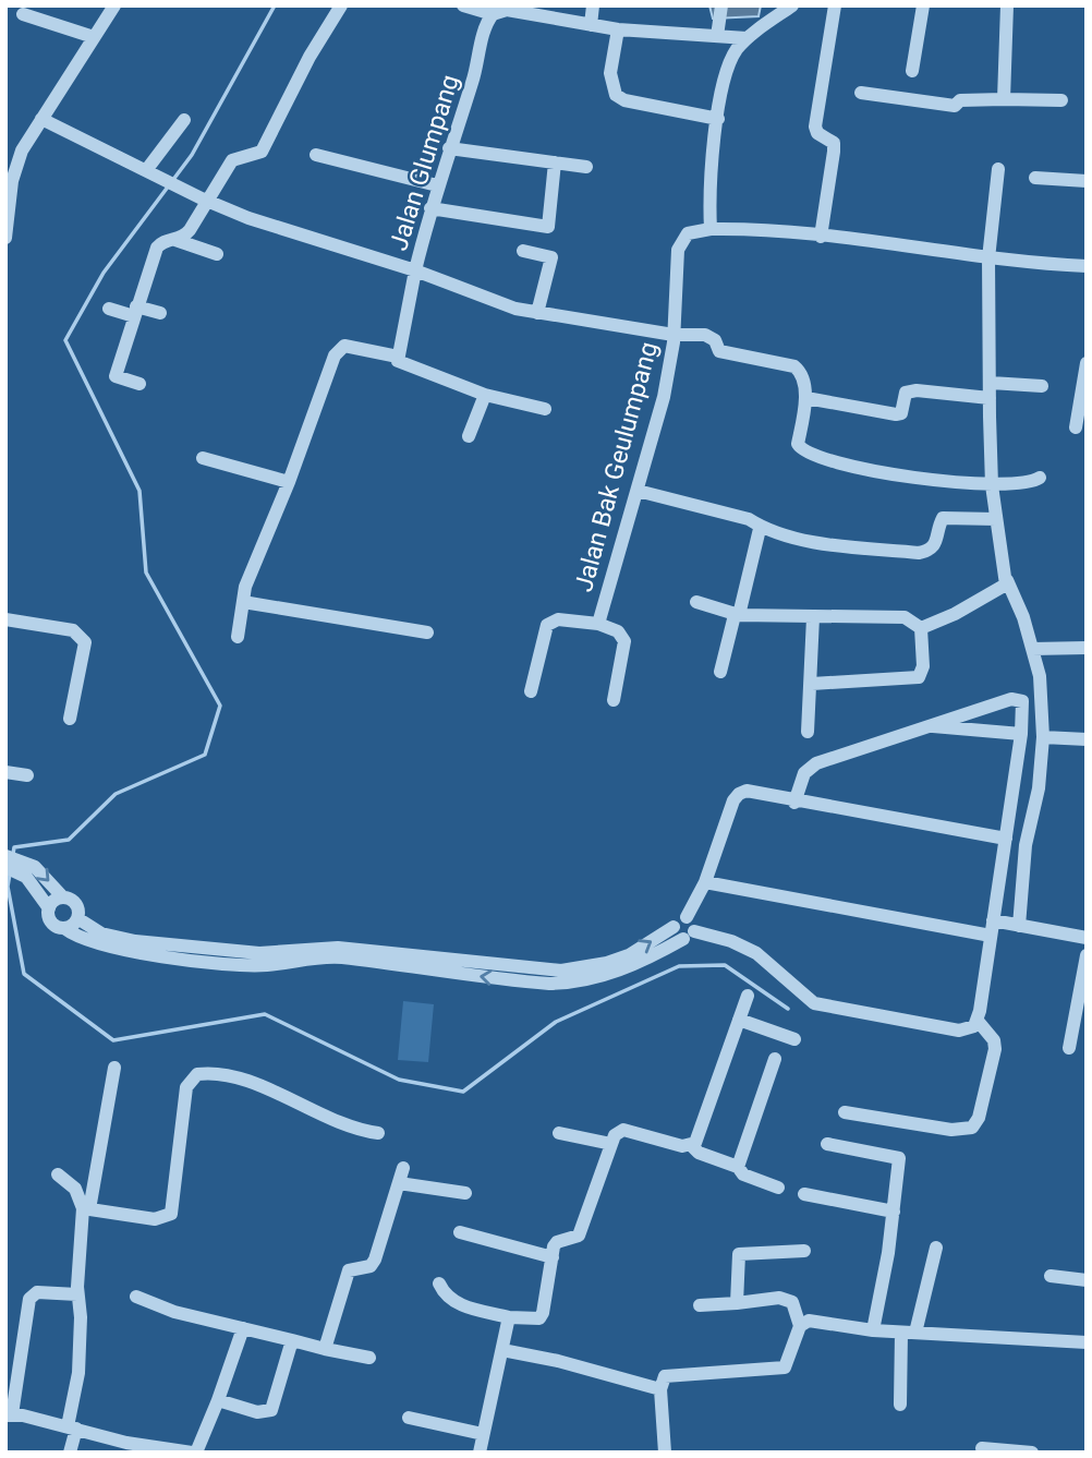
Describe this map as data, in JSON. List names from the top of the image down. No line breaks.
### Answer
{"streets":{"street":["Jalan Glumpang","Jalan Bak Geulumpang"]}}
